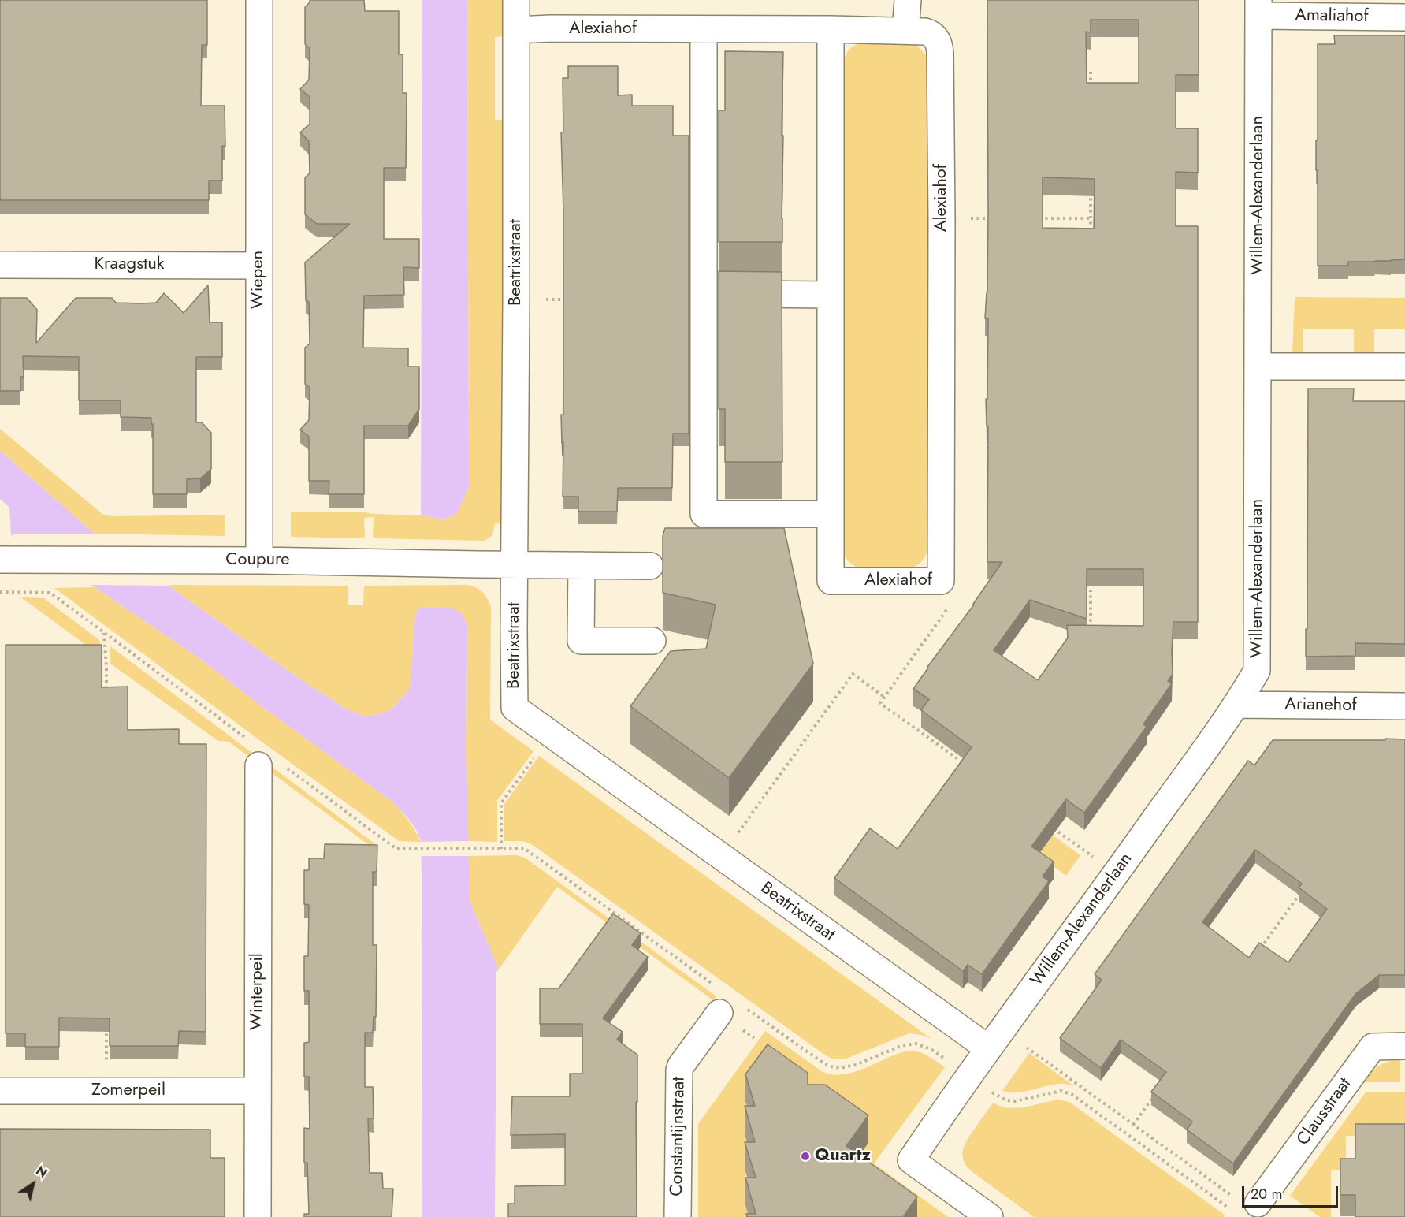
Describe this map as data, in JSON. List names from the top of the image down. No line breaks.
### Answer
{"streets":{"street":["Amaliahof","Alexiahof","Willem-Alexanderlaan","Beatrixstraat","Kraagstuk","Wiepen","Coupure","Arianehof","Winterpeil","Zomerpeil","Clausstraat","Constantijnstraat"]},"crossings":[["Amaliahof","Willem-Alexanderlaan"],["Alexiahof","Beatrixstraat"],["Willem-Alexanderlaan","Beatrixstraat"],["Willem-Alexanderlaan","Arianehof"],["Beatrixstraat","Coupure"],["Kraagstuk","Wiepen"],["Wiepen","Coupure"],["Winterpeil","Zomerpeil"]],"places":["Quartz"],"scale_bar":"20 m","north":"top right"}
